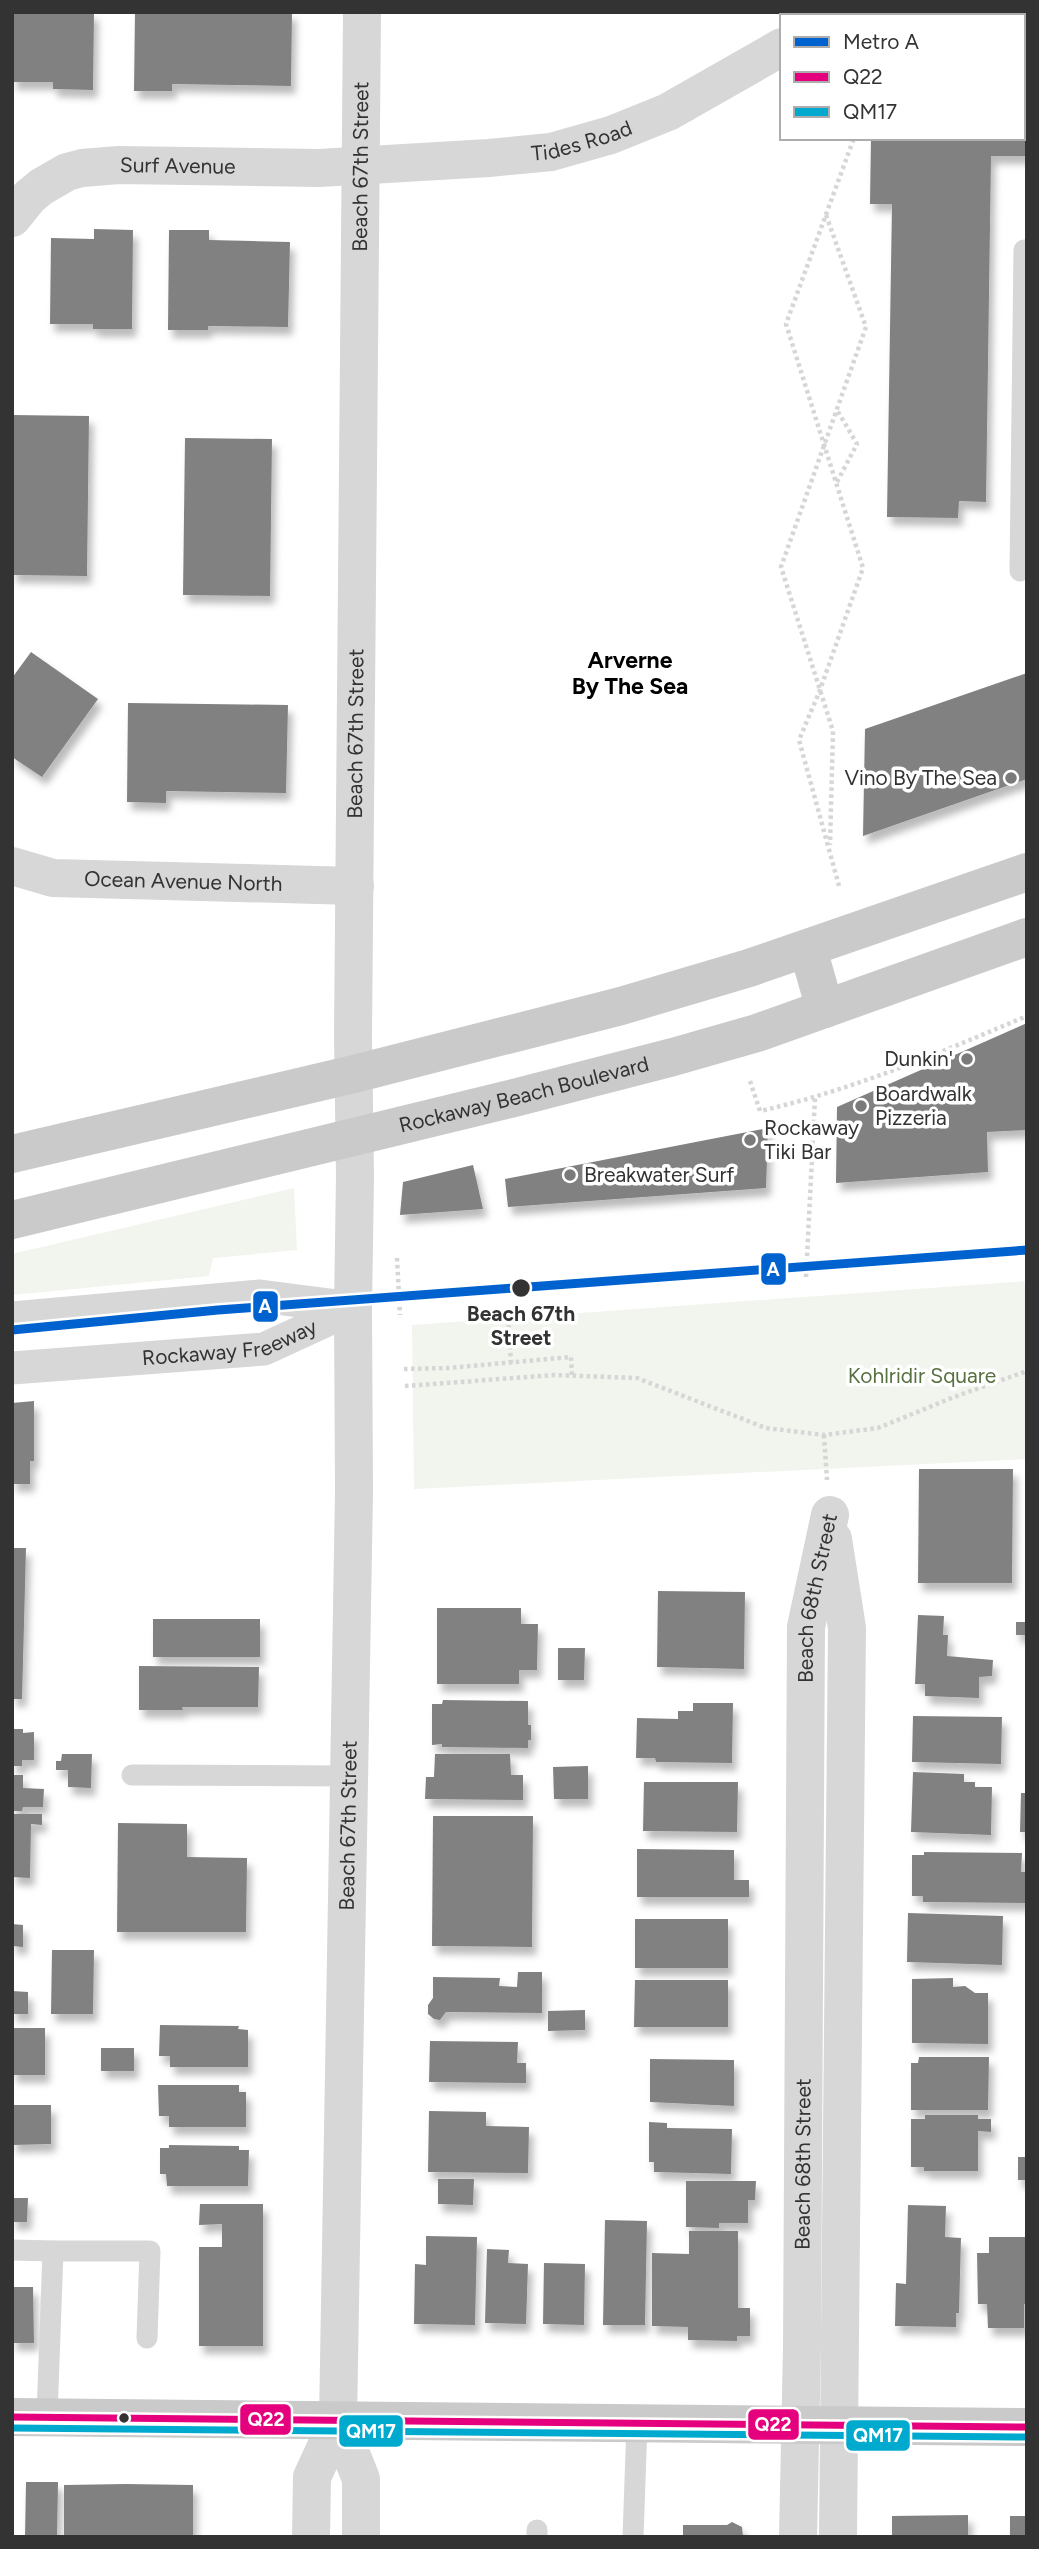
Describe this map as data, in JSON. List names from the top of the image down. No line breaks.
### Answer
{"streets":{"main road":["Rockaway Beach Boulevard"],"street":["Tides Road","Surf Avenue","Beach 67th Street","Ocean Avenue North","Rockaway Freeway","Beach 68th Street"]},"crossings":[["Tides Road","Surf Avenue"],["Tides Road","Beach 67th Street"],["Surf Avenue","Beach 67th Street"],["Beach 67th Street","Ocean Avenue North"],["Beach 67th Street","Rockaway Beach Boulevard"],["Beach 67th Street","Rockaway Freeway"]],"districts":["Arverne By The Sea"],"parks":["Kohlridir Square"],"places":["Vino By The Sea","Dunkin'","Boardwalk Pizzeria","Rockaway Tiki Bar","Breakwater Surf","Beach 67th Street"],"lines":["metro line A","transit line Q22","transit line QM17"],"legend":["Metro A","Q22","QM17"]}
